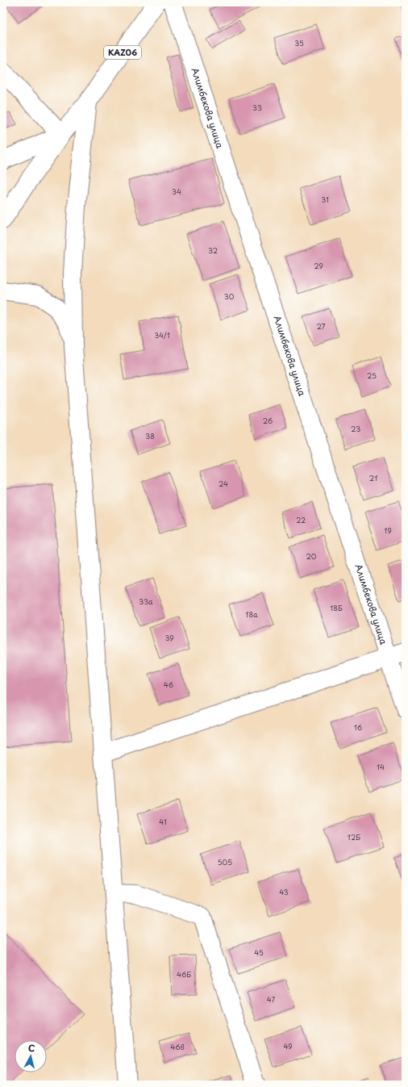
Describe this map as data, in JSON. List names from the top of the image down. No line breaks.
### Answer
{"streets":{"main road":["KАZ06","Алимбекова улица"]},"house_numbers":["35","33","34","31","32","29","30","27","34/1","25","26","23","38","21","24","22","19","20","33а","18Б","18а","39","46","16","14","41","12Б","505","43","45","46Б","47","49","46в"],"north":"top"}
